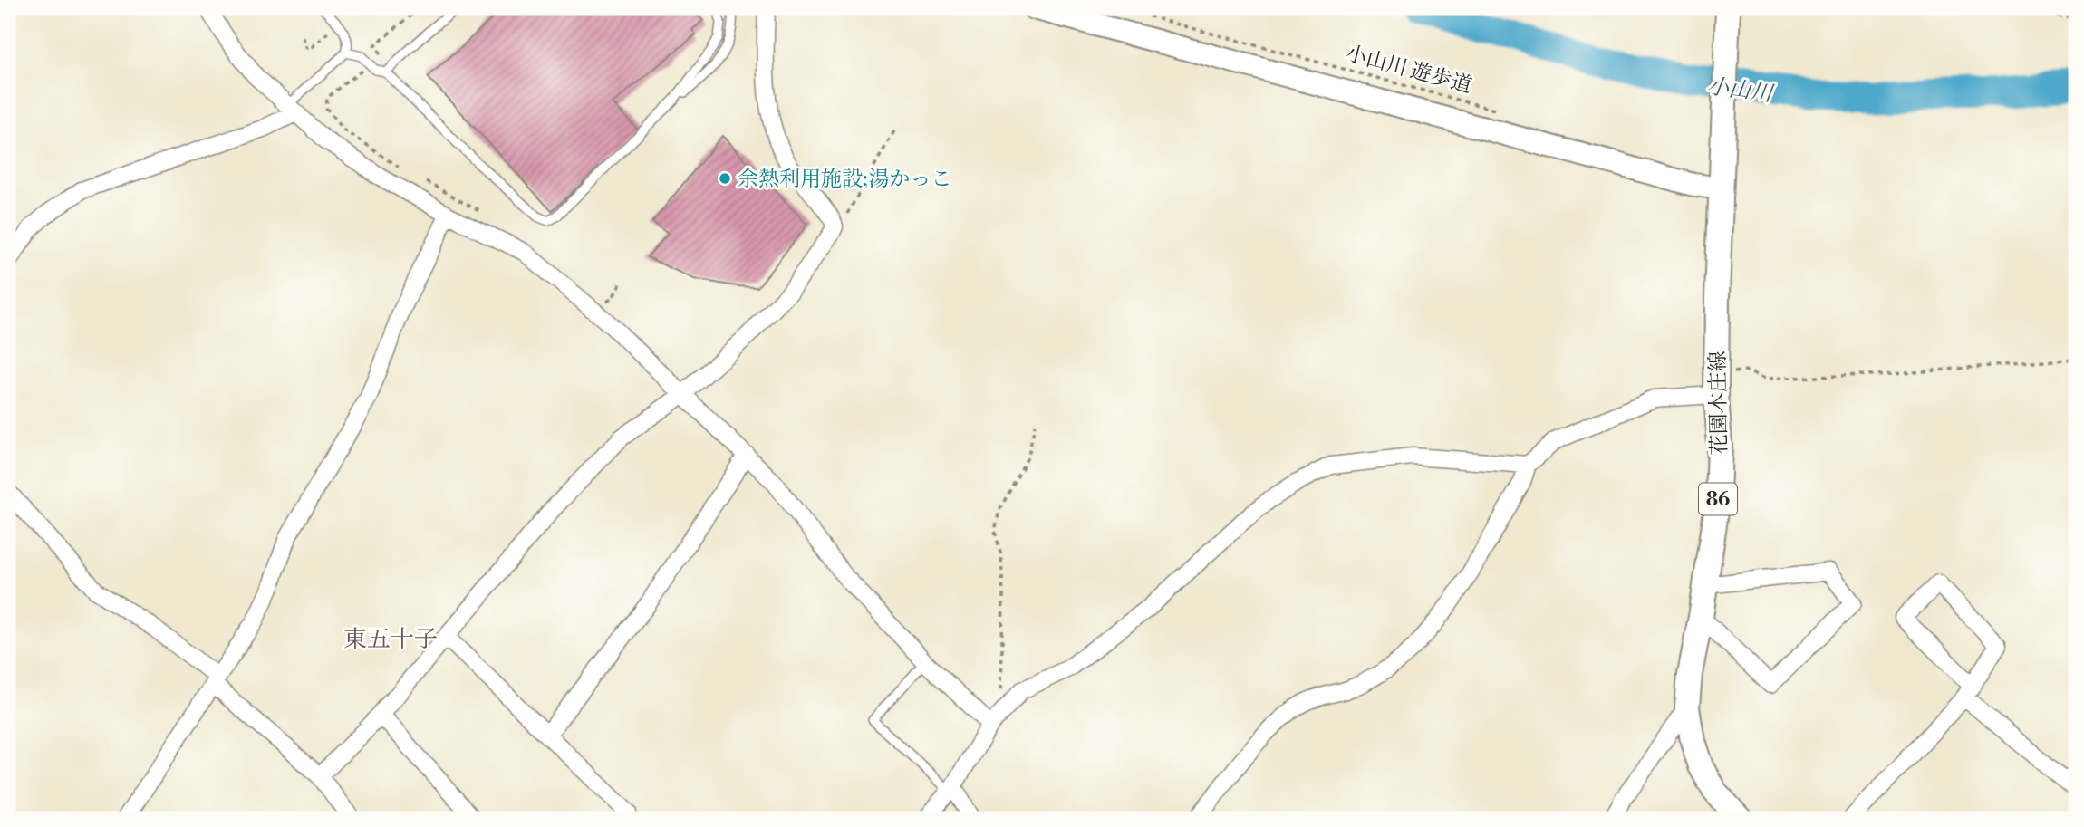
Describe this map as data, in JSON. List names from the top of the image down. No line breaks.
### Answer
{"streets":{"main road":["花園本庄線","86"],"path":["小山川 遊歩道"]},"districts":["東五十子"],"water":["小山川"],"places":["余熱利用施設;湯かっこ"]}
